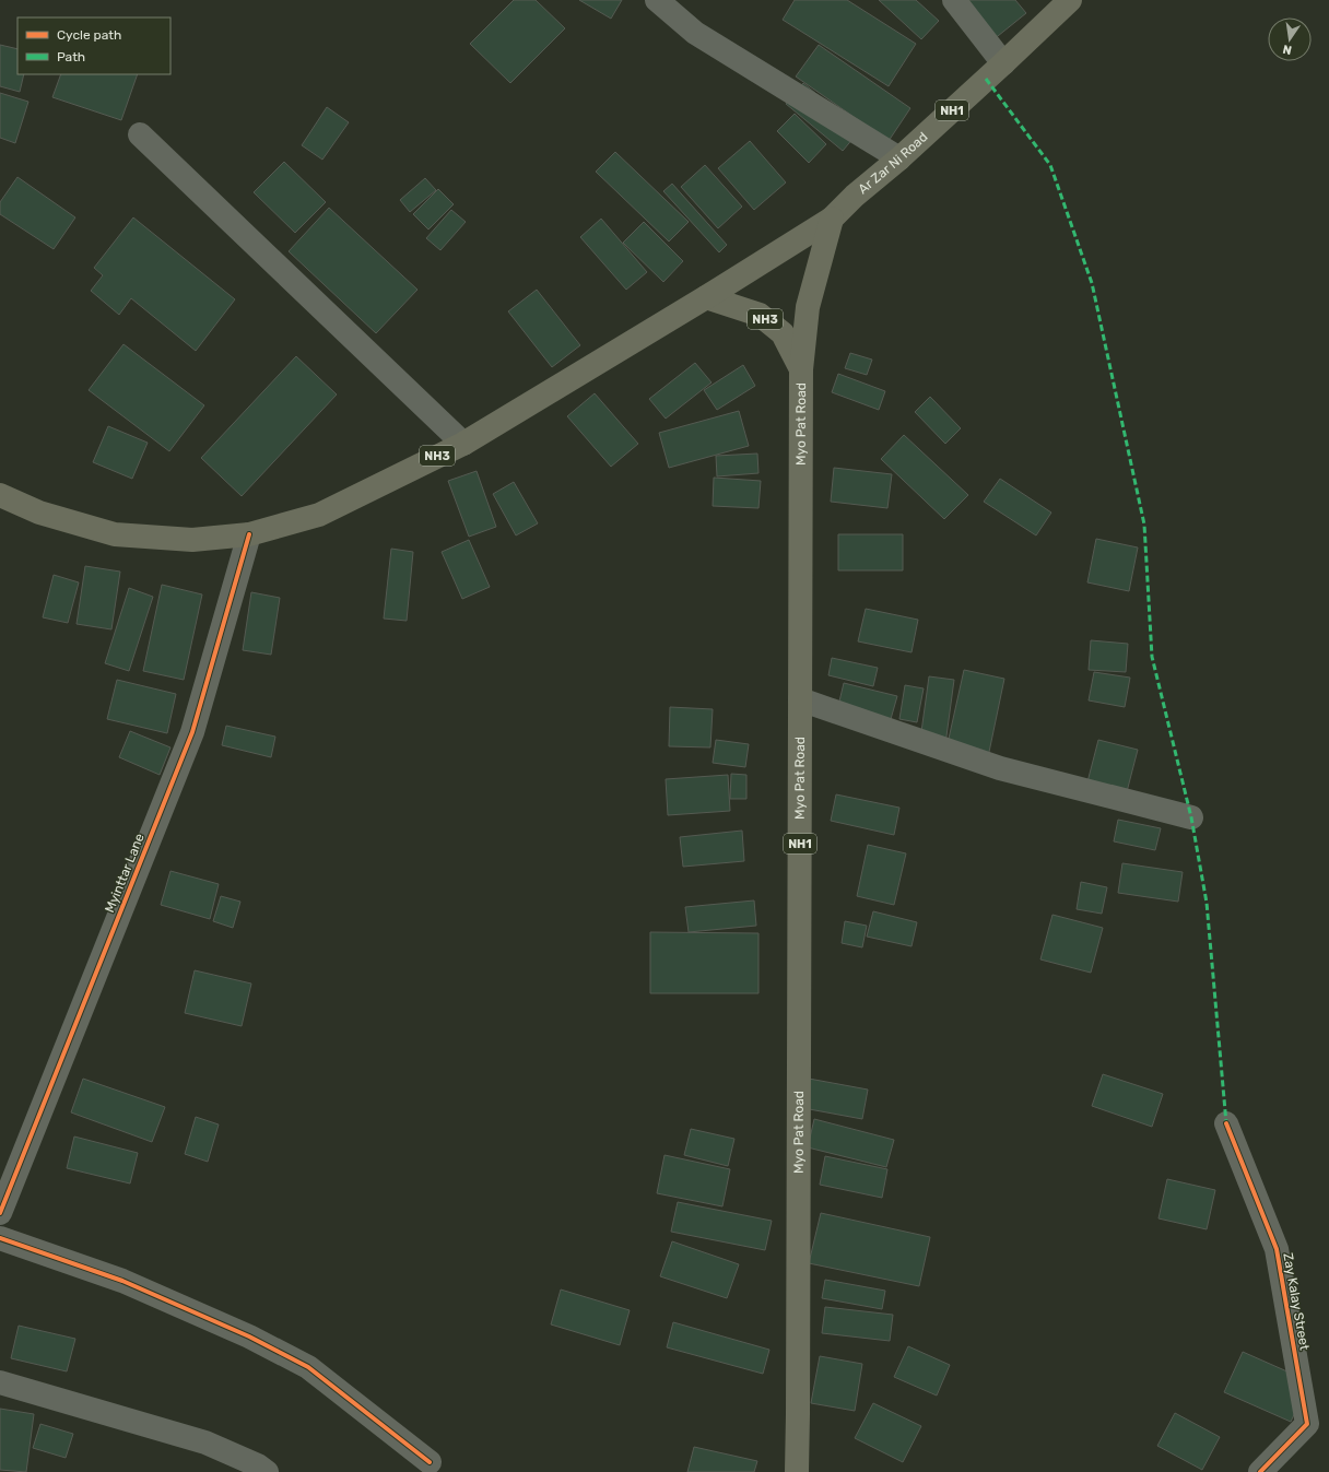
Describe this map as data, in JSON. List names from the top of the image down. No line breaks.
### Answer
{"streets":{"highway":["NH1","Ar Zar Ni Road","NH3","Myo Pat Road"],"street":["Myinttar Lane","Zay Kalay Street"]},"crossings":[["Ar Zar Ni Road","NH3"],["Ar Zar Ni Road","Myo Pat Road"],["NH3","Myo Pat Road"],["NH3","Myinttar Lane"]],"legend":["Cycle path","Path"],"north":"bottom"}
